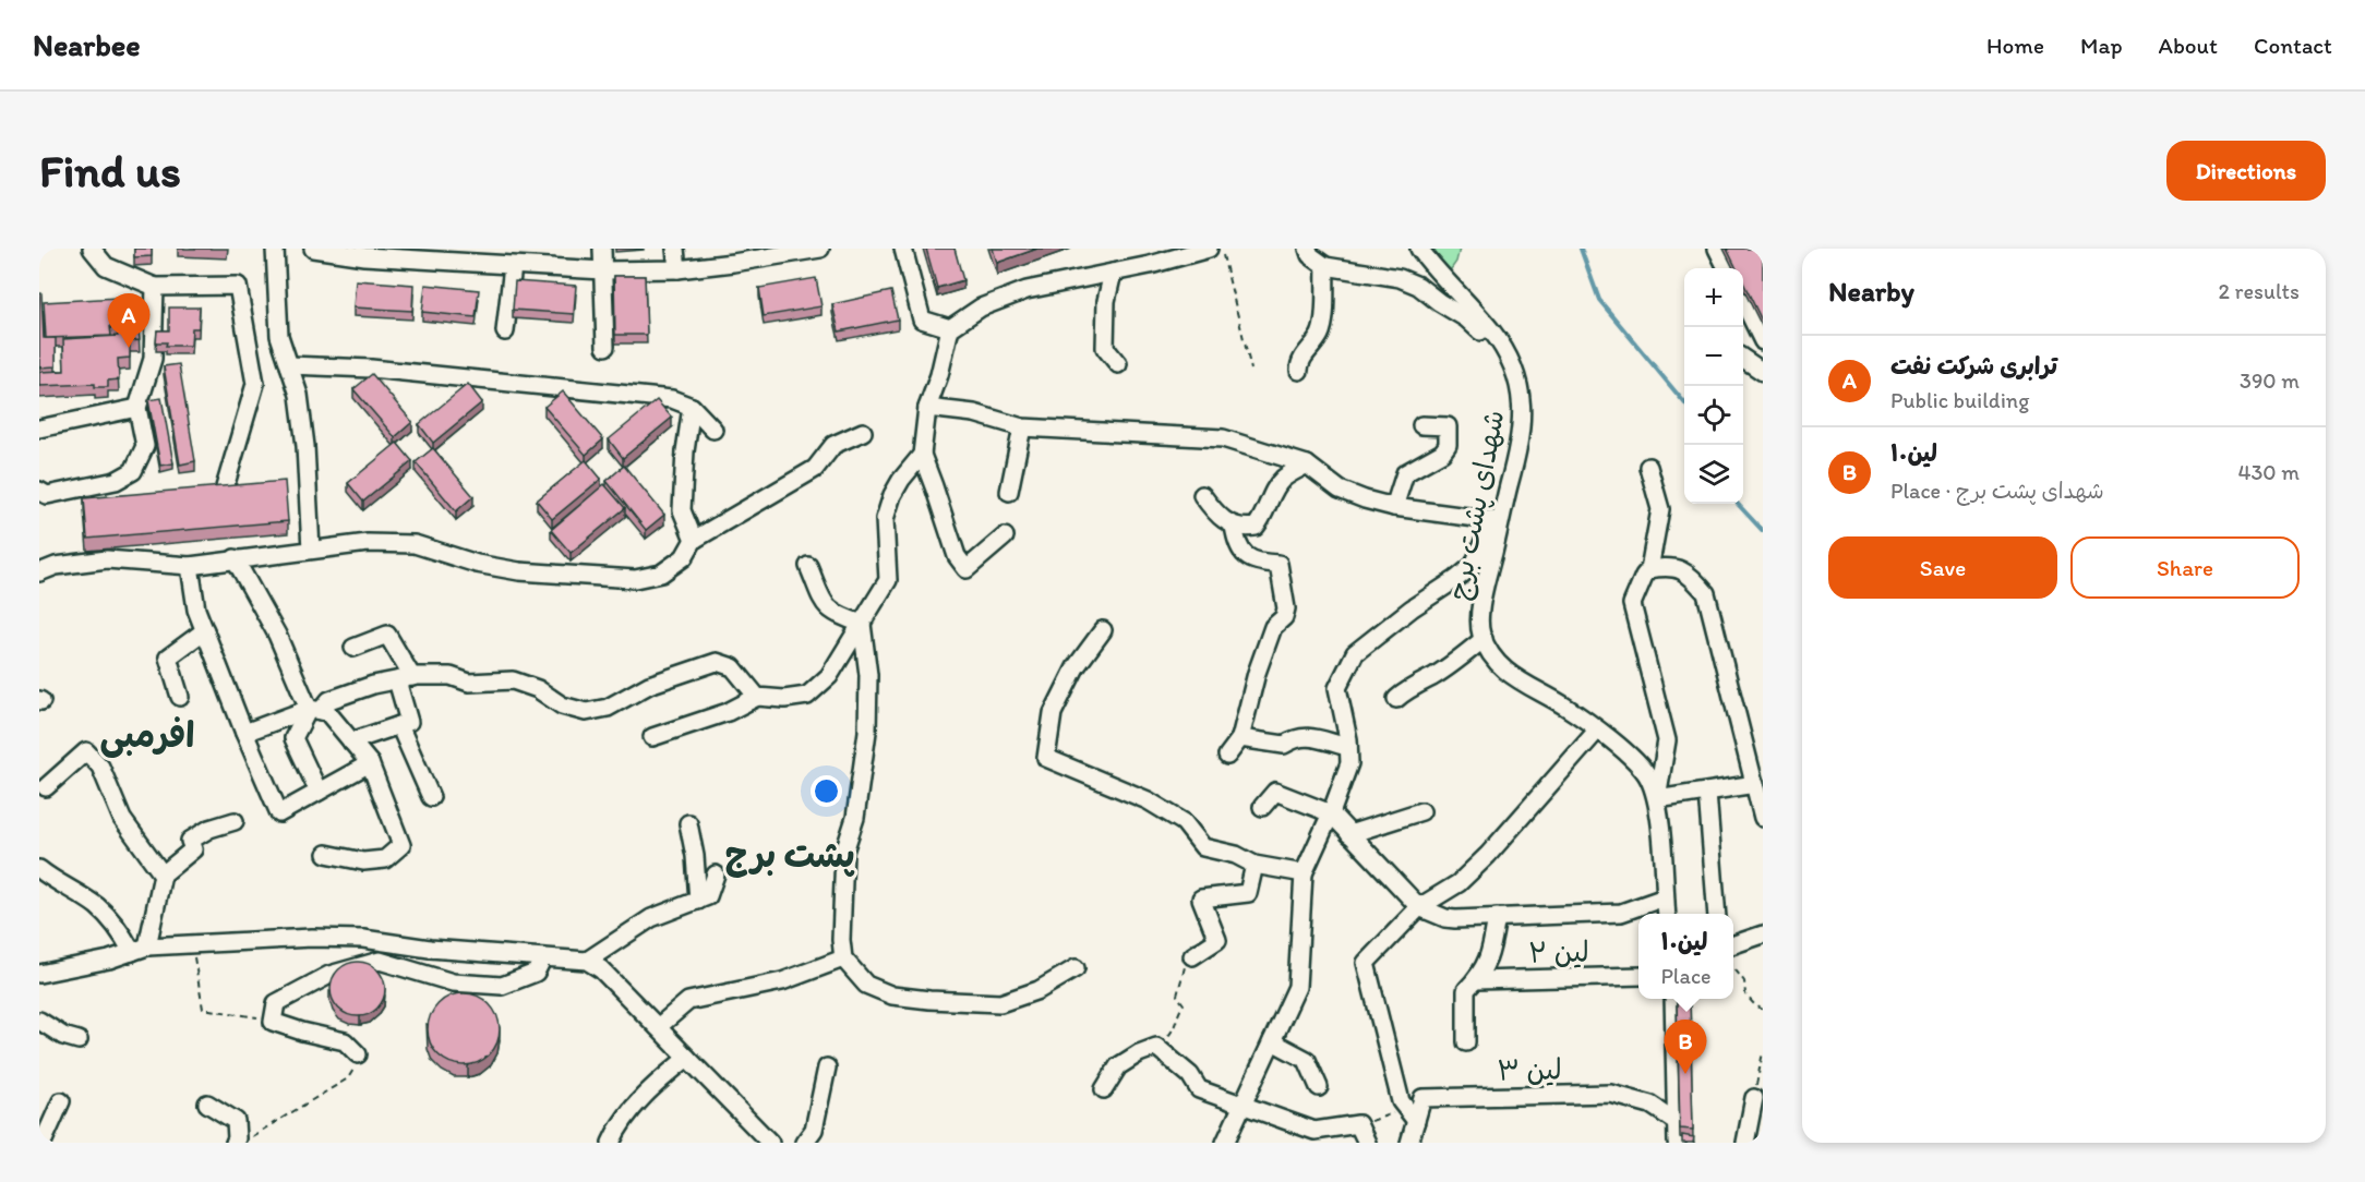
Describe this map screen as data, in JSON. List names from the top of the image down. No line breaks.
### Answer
{"streets":{"street":["شهدای پشت برج","لین ۲","لین ۳"]},"districts":["افرمبی","پشت برج"],"page":{"header":"Nearbee","nav":["Home","Map","About","Contact"],"buttons":["Directions",["Save","Share"]],"title":"Find us","heading":["Nearby","2 results"],"map_buttons":["+","−"],"pins":["A","B"],"list":[{"mark":"A","name":"ترابری شرکت نفت","note":"Public building","value":"390 m"},{"mark":"B","name":"لین۱۰","note":"Place · شهدای پشت برج","value":"430 m"}],"popup":["لین۱۰","Place"]}}
